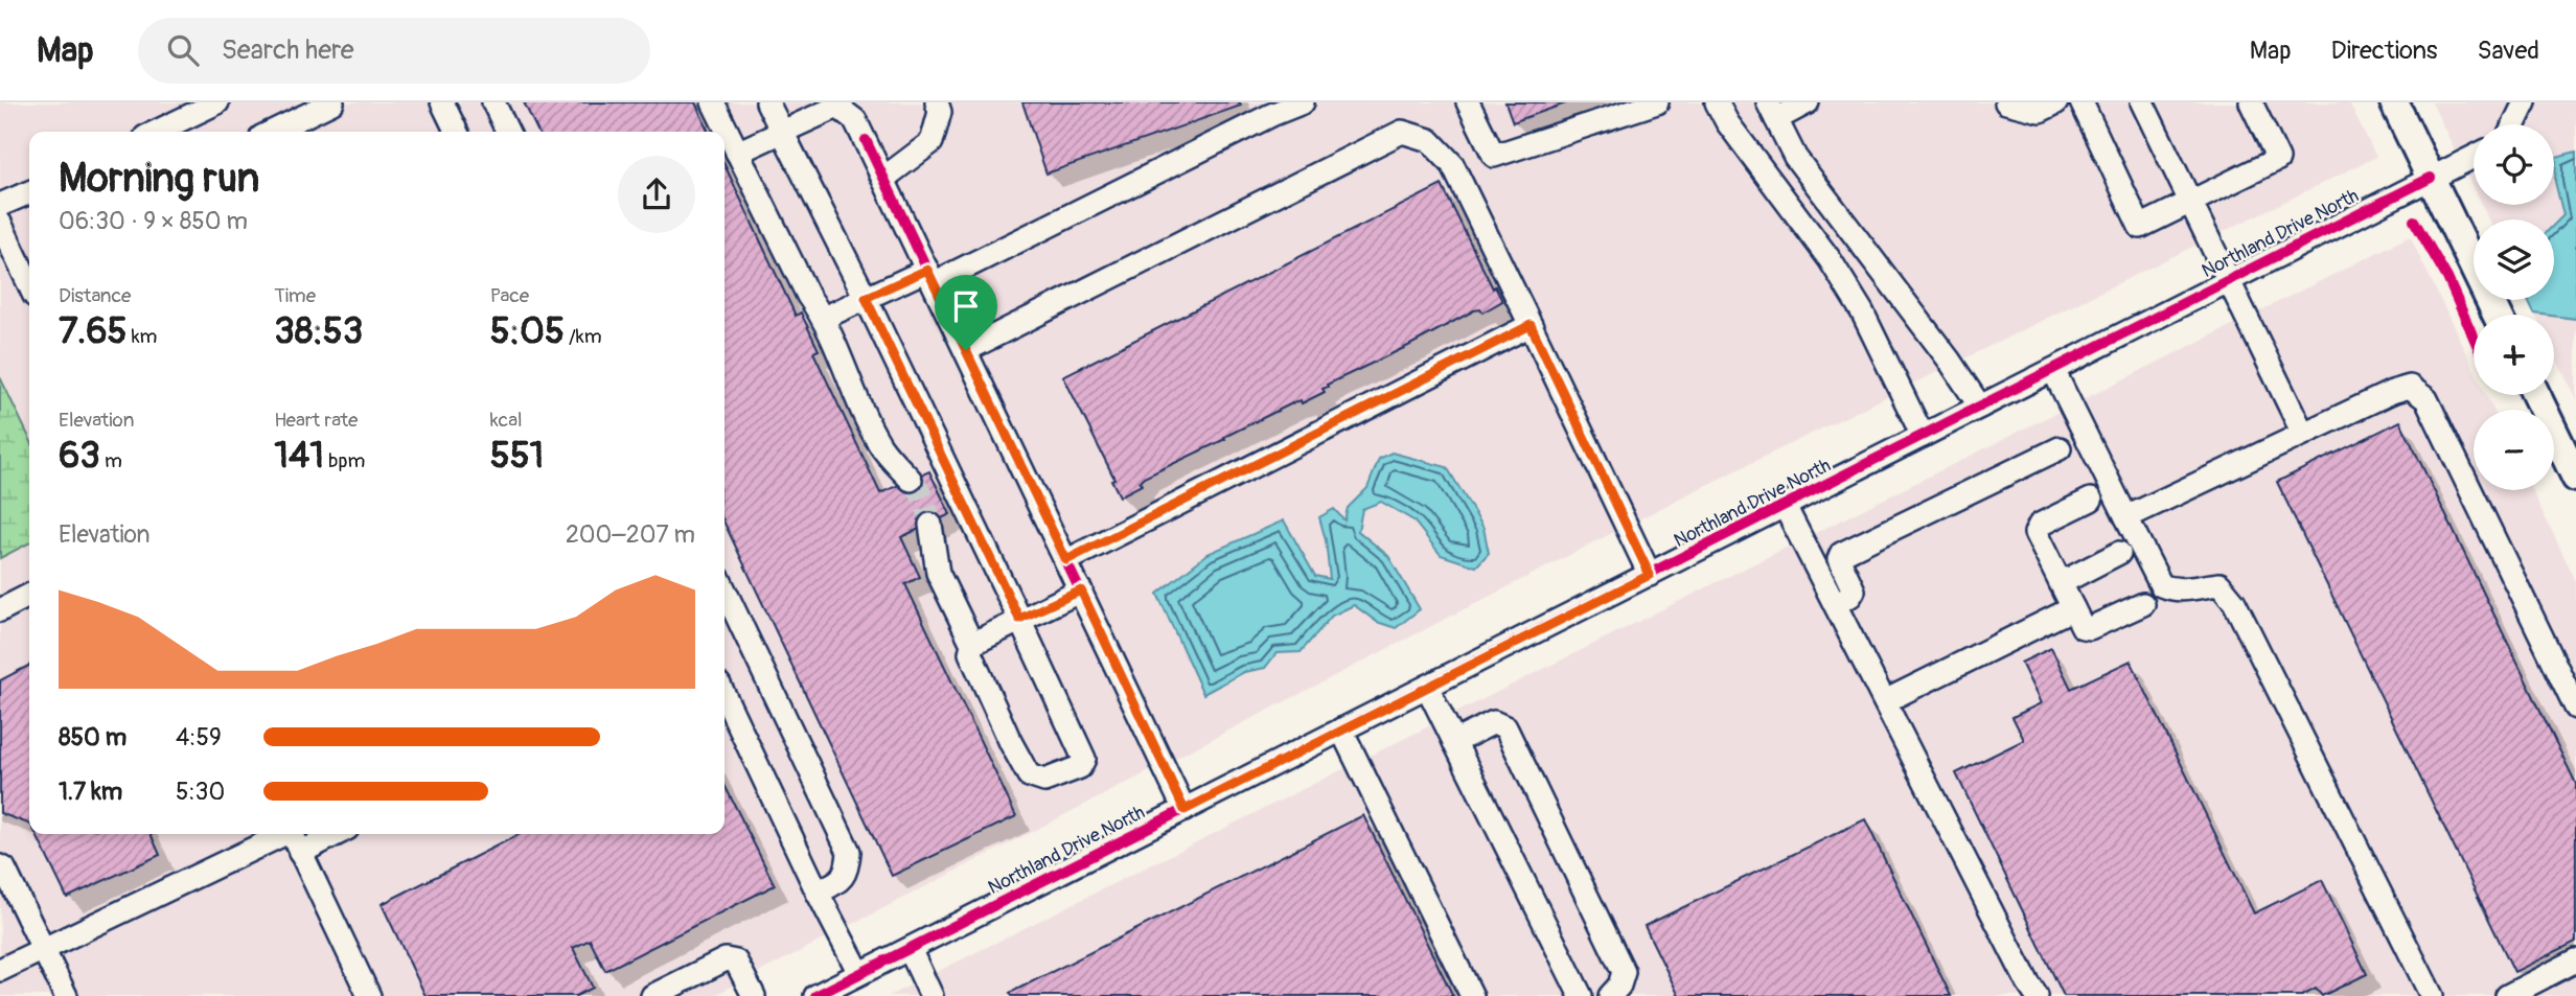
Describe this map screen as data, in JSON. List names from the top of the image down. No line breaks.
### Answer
{"streets":{"street":["Northland Drive North"]},"page":{"header":"Map","search":"Search here","nav":["Map","Directions","Saved"],"map_buttons":["+","−"],"heading":["Morning run","06:30 · 9 × 850 m"],"stats":[["Distance","7.65 km"],["Time","38:53"],["Pace","5:05 /km"],["Elevation","63 m"],["Heart rate","141 bpm"],["kcal","551"]],"chart":["Elevation","200–207 m"],"list":[{"name":"850 m","note":"4:59"},{"name":"1.7 km","note":"5:30"}]}}
